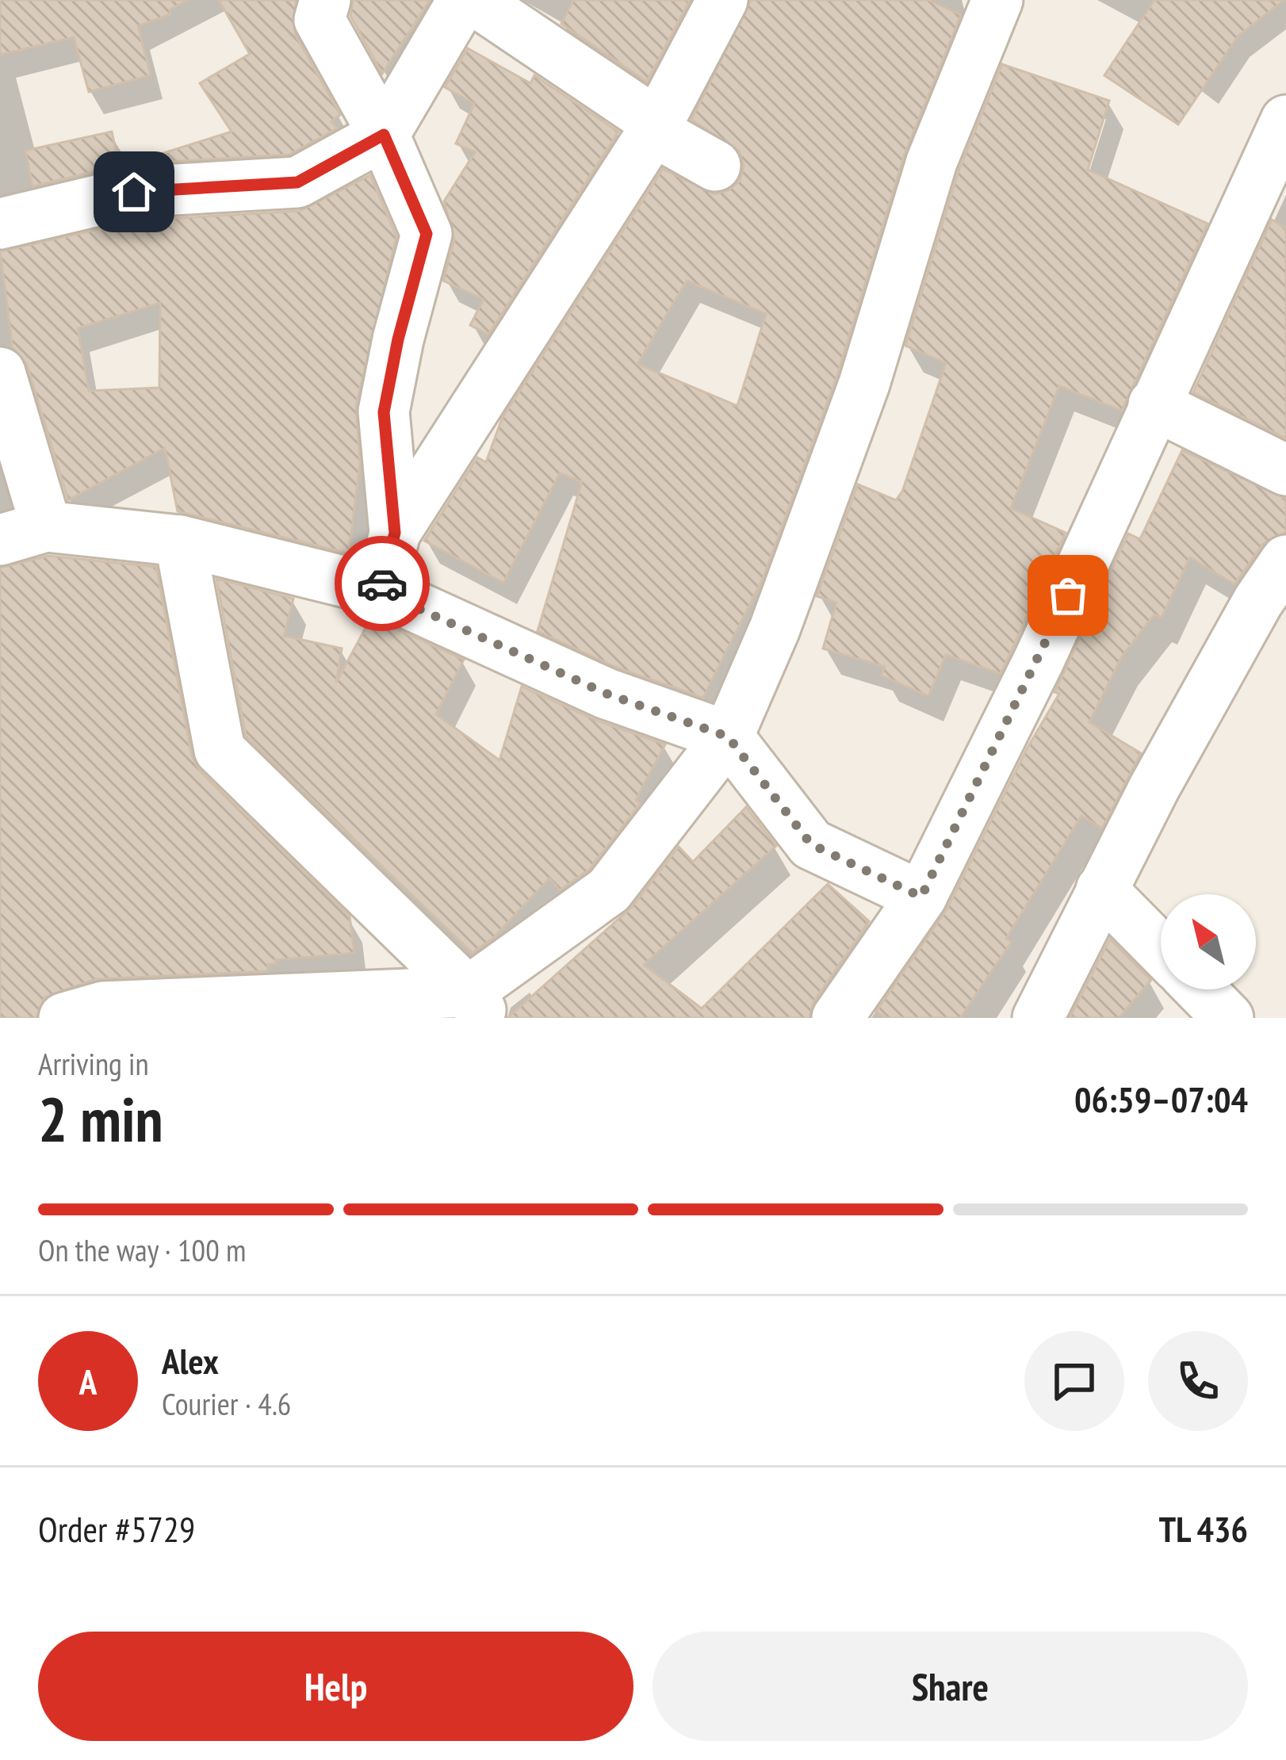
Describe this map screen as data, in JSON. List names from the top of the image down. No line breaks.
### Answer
{"north":"top left","page":{"heading":["2 min","Arriving in","06:59–07:04"],"panel":["Alex","Courier · 4.6","Order #5729","TL 436"],"bar":"On the way · 100 m","round":"A","buttons":["Help","Share"]}}
